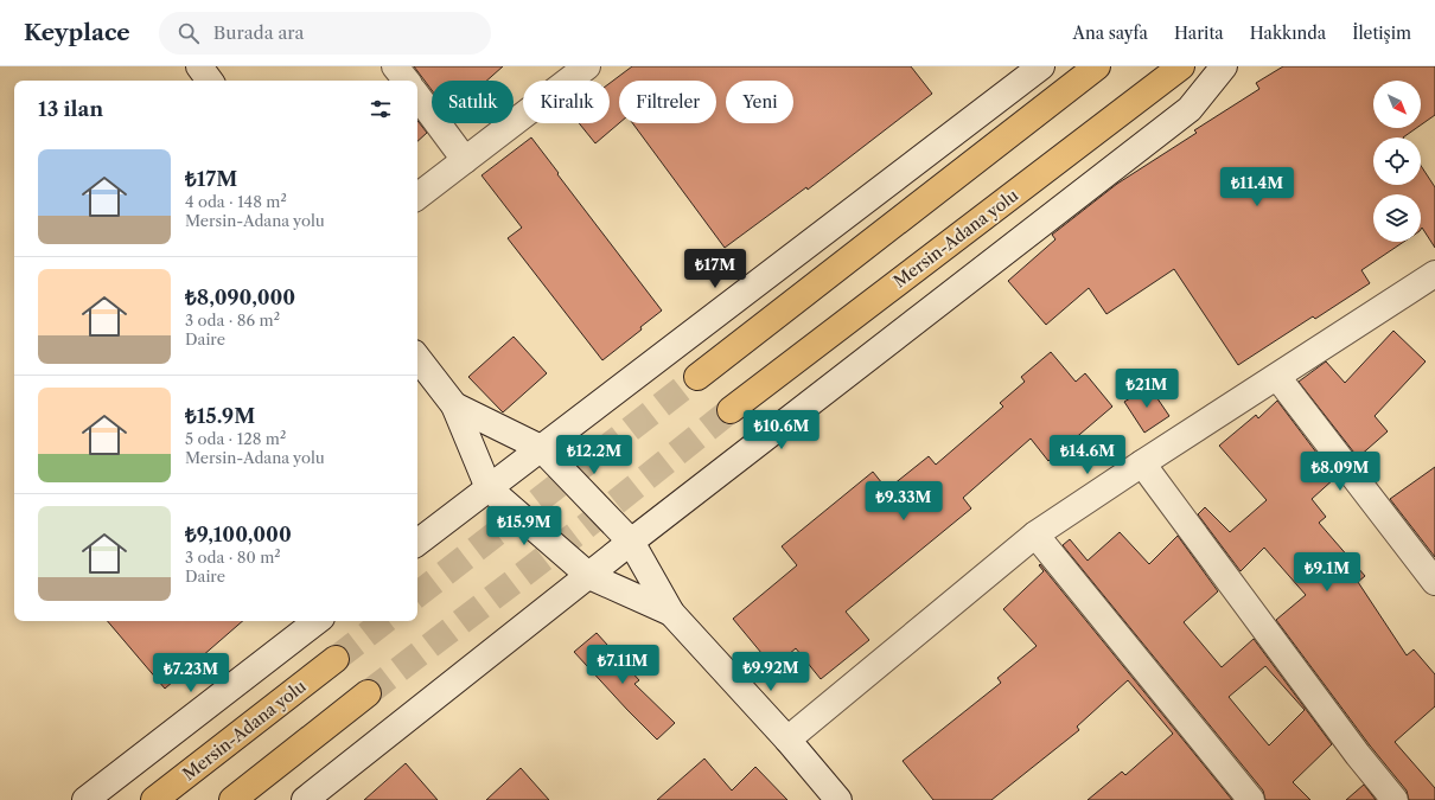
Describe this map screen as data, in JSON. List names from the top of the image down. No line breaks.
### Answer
{"streets":{"highway":["Mersin-Adana yolu"]},"north":"bottom right","page":{"header":"Keyplace","search":"Burada ara","nav":["Ana sayfa","Harita","Hakkında","İletişim"],"chip":["Satılık","Kiralık","Filtreler","Yeni"],"heading":"13 ilan","list":[{"name":"₺17M","note":"4 oda · 148 m² · Mersin-Adana yolu"},{"name":"₺8,090,000","note":"3 oda · 86 m² · Daire"},{"name":"₺15.9M","note":"5 oda · 128 m² · Mersin-Adana yolu"},{"name":"₺9,100,000","note":"3 oda · 80 m² · Daire"}],"price":["₺11.4M","₺17M","₺21M","₺10.6M","₺12.2M","₺14.6M","₺8.09M","₺9.33M","₺15.9M","₺9.1M","₺7.11M","₺9.92M","₺7.23M"]}}
